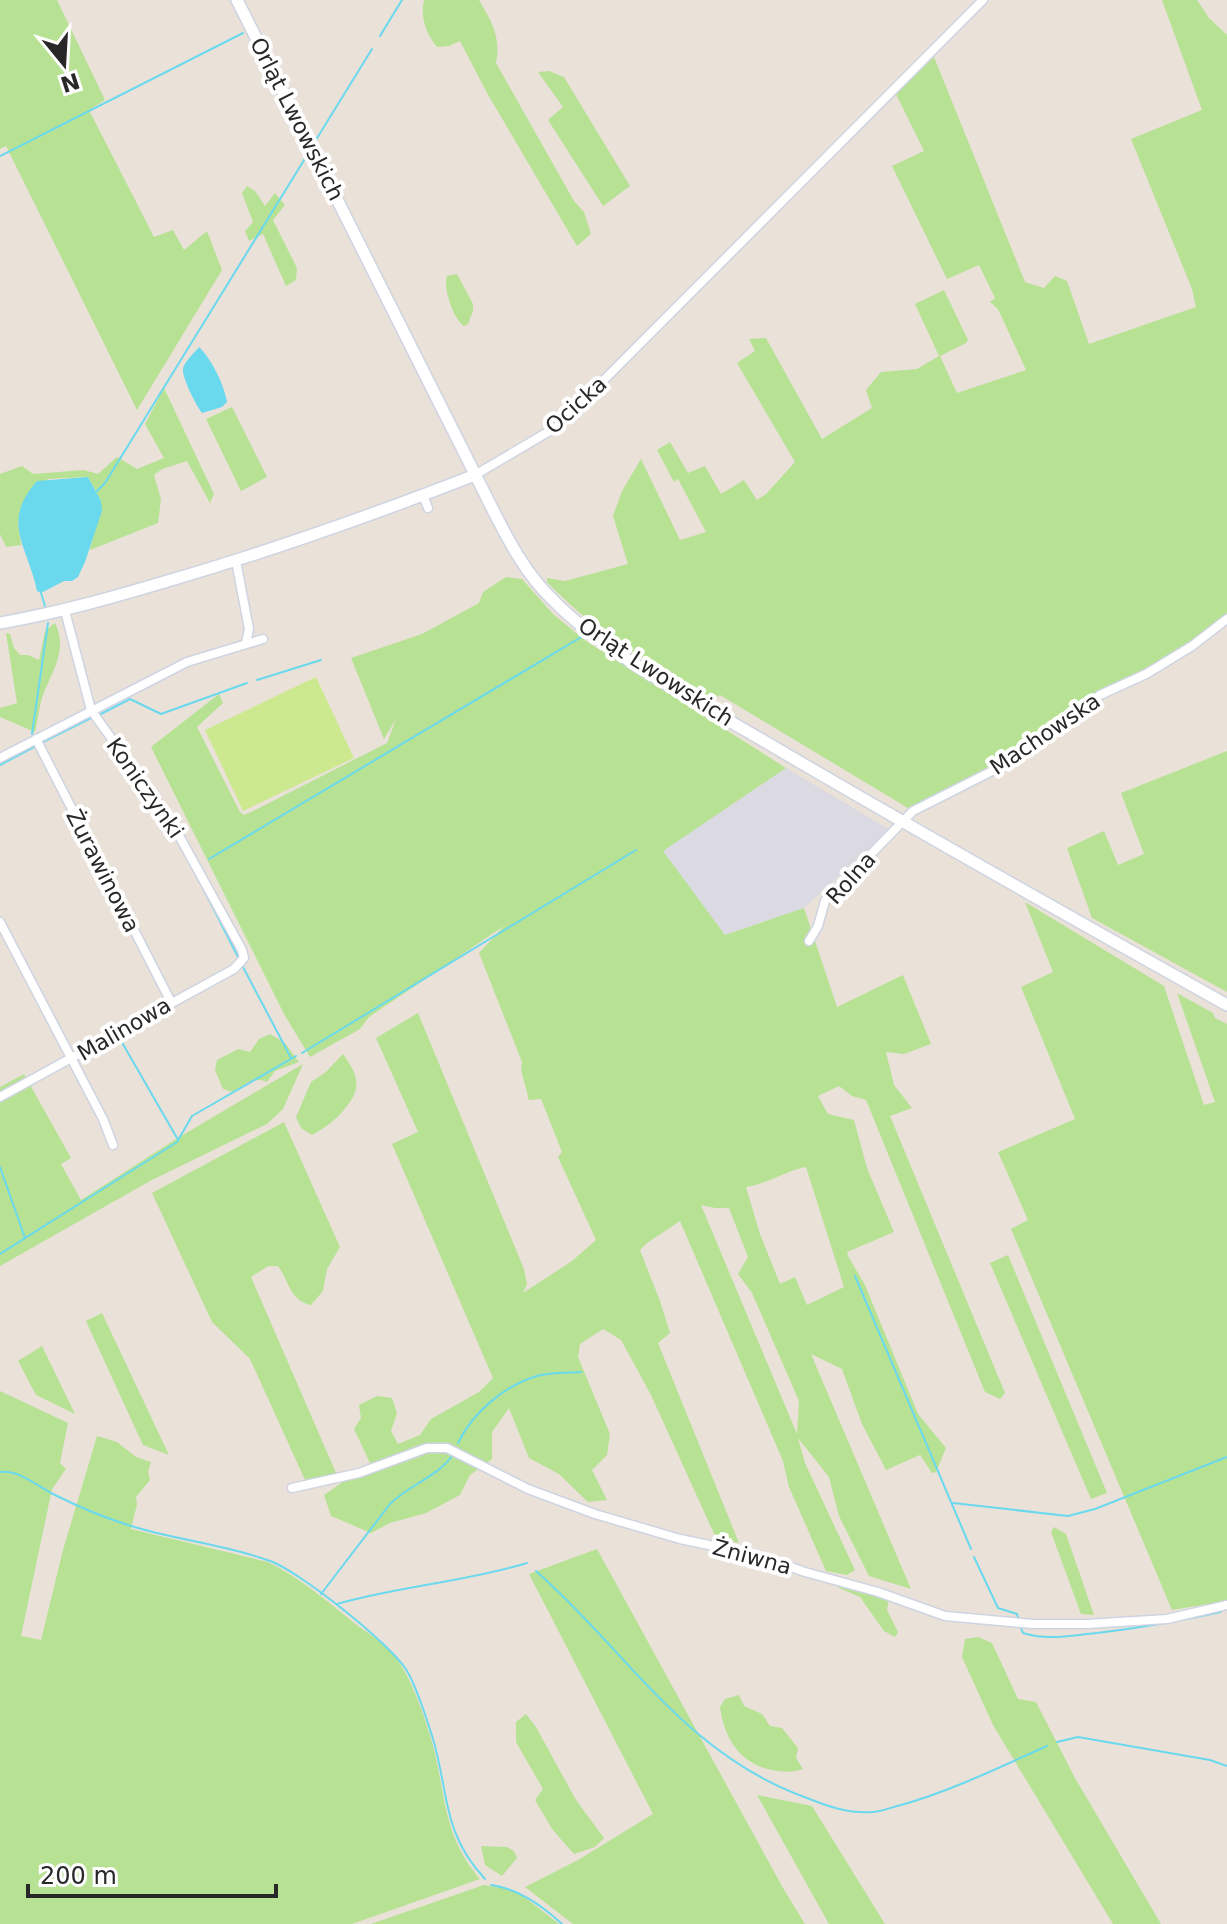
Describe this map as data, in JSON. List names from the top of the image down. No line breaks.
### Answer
{"streets":{"street":["Orląt Lwowskich","Ocicka","Machowska","Koniczynki","Żurawinowa","Rolna","Malinowa","Żniwna"]},"crossings":[["Orląt Lwowskich","Ocicka"],["Orląt Lwowskich","Machowska"],["Orląt Lwowskich","Rolna"],["Ocicka","Koniczynki"],["Machowska","Rolna"],["Koniczynki","Malinowa"],["Żurawinowa","Malinowa"]],"scale_bar":"200 m","north":"bottom"}
